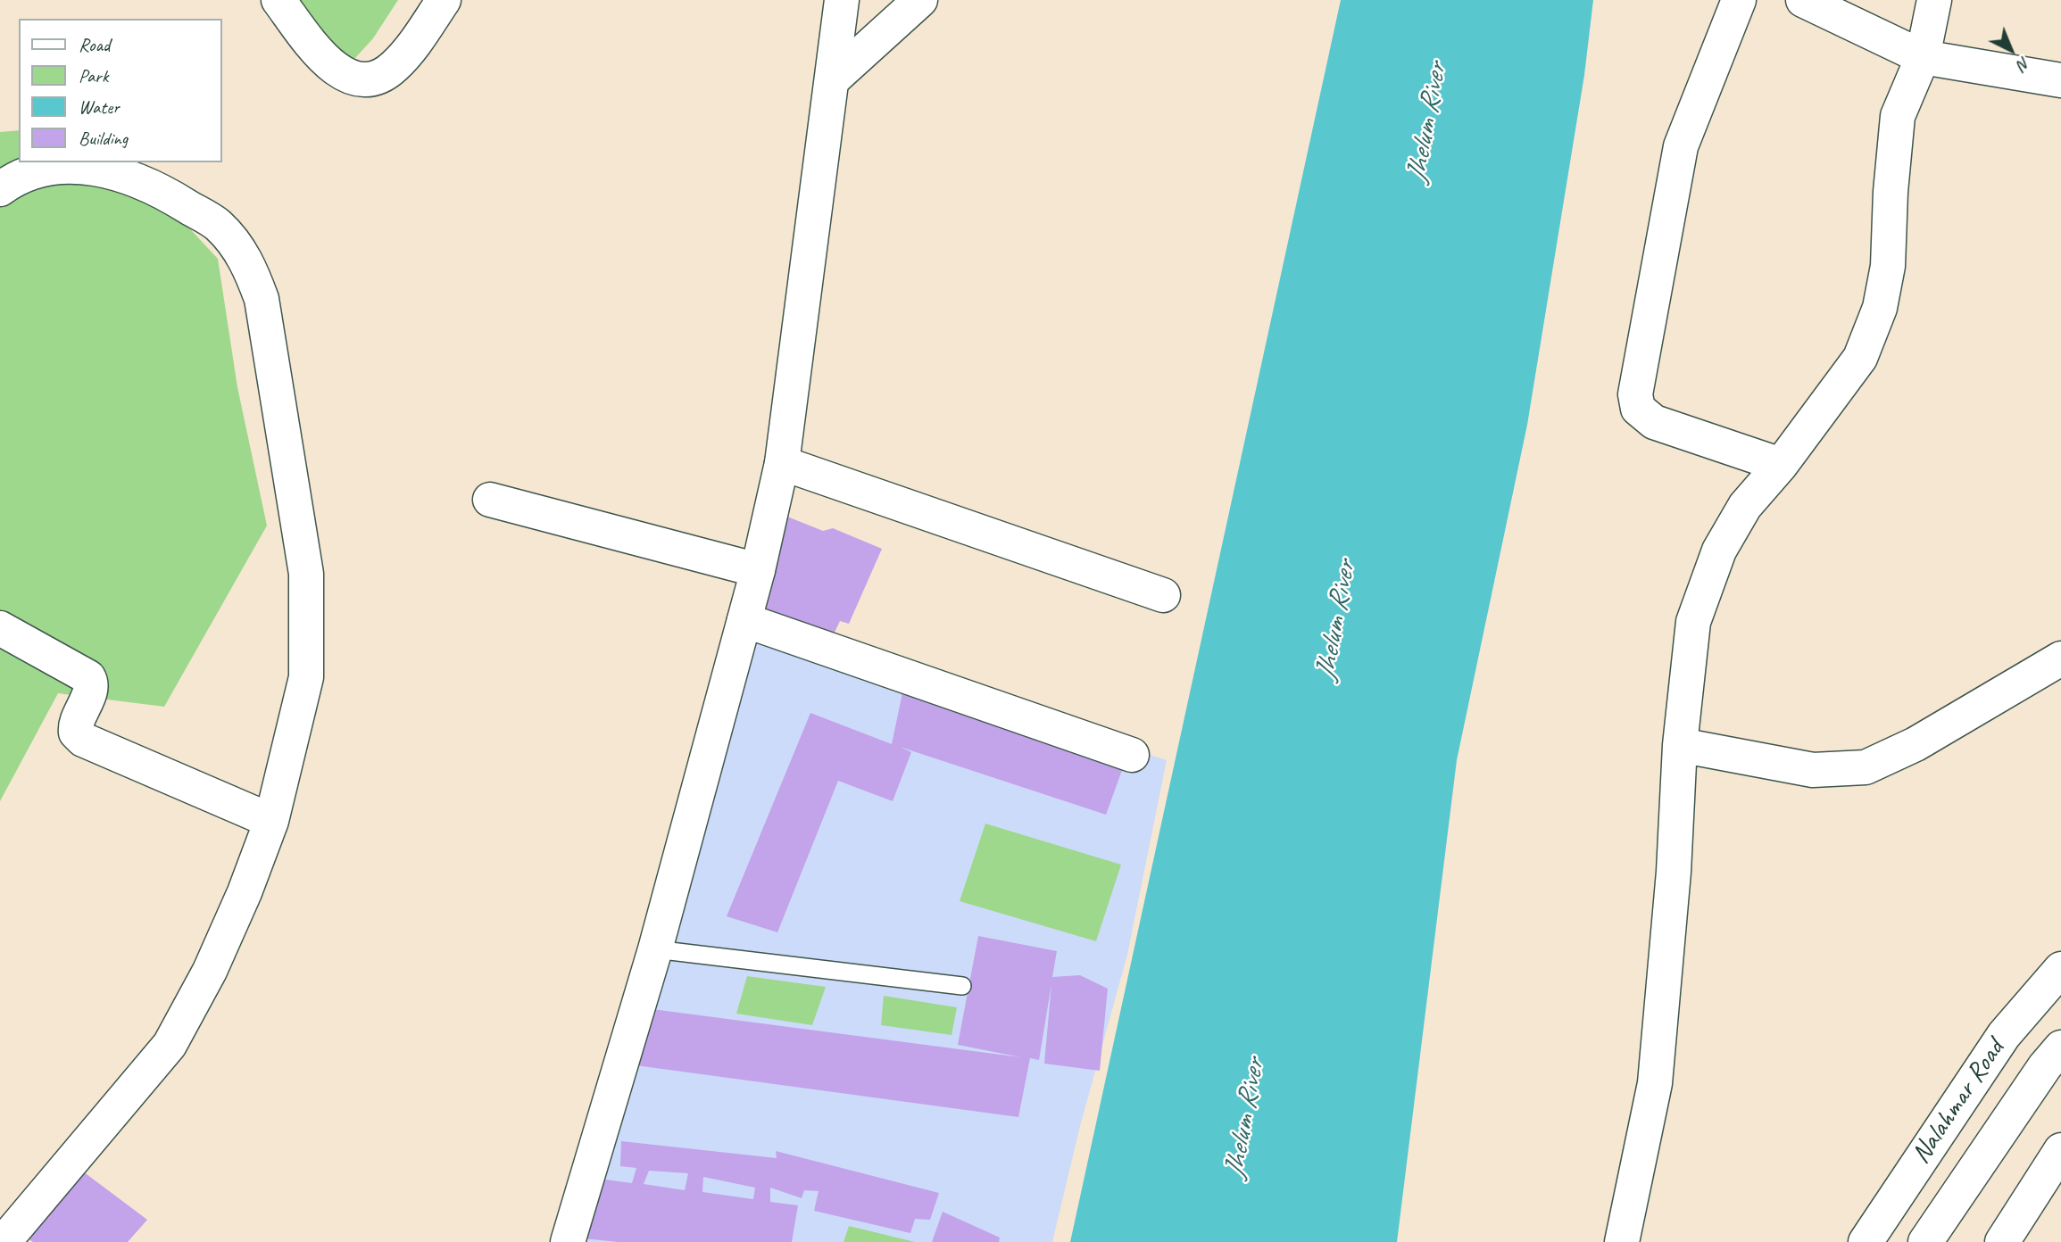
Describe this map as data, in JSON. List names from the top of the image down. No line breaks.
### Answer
{"streets":{"street":["Nalahmar Road"]},"water":["Jhelum River"],"legend":["Road","Park","Water","Building"],"north":"bottom right"}
